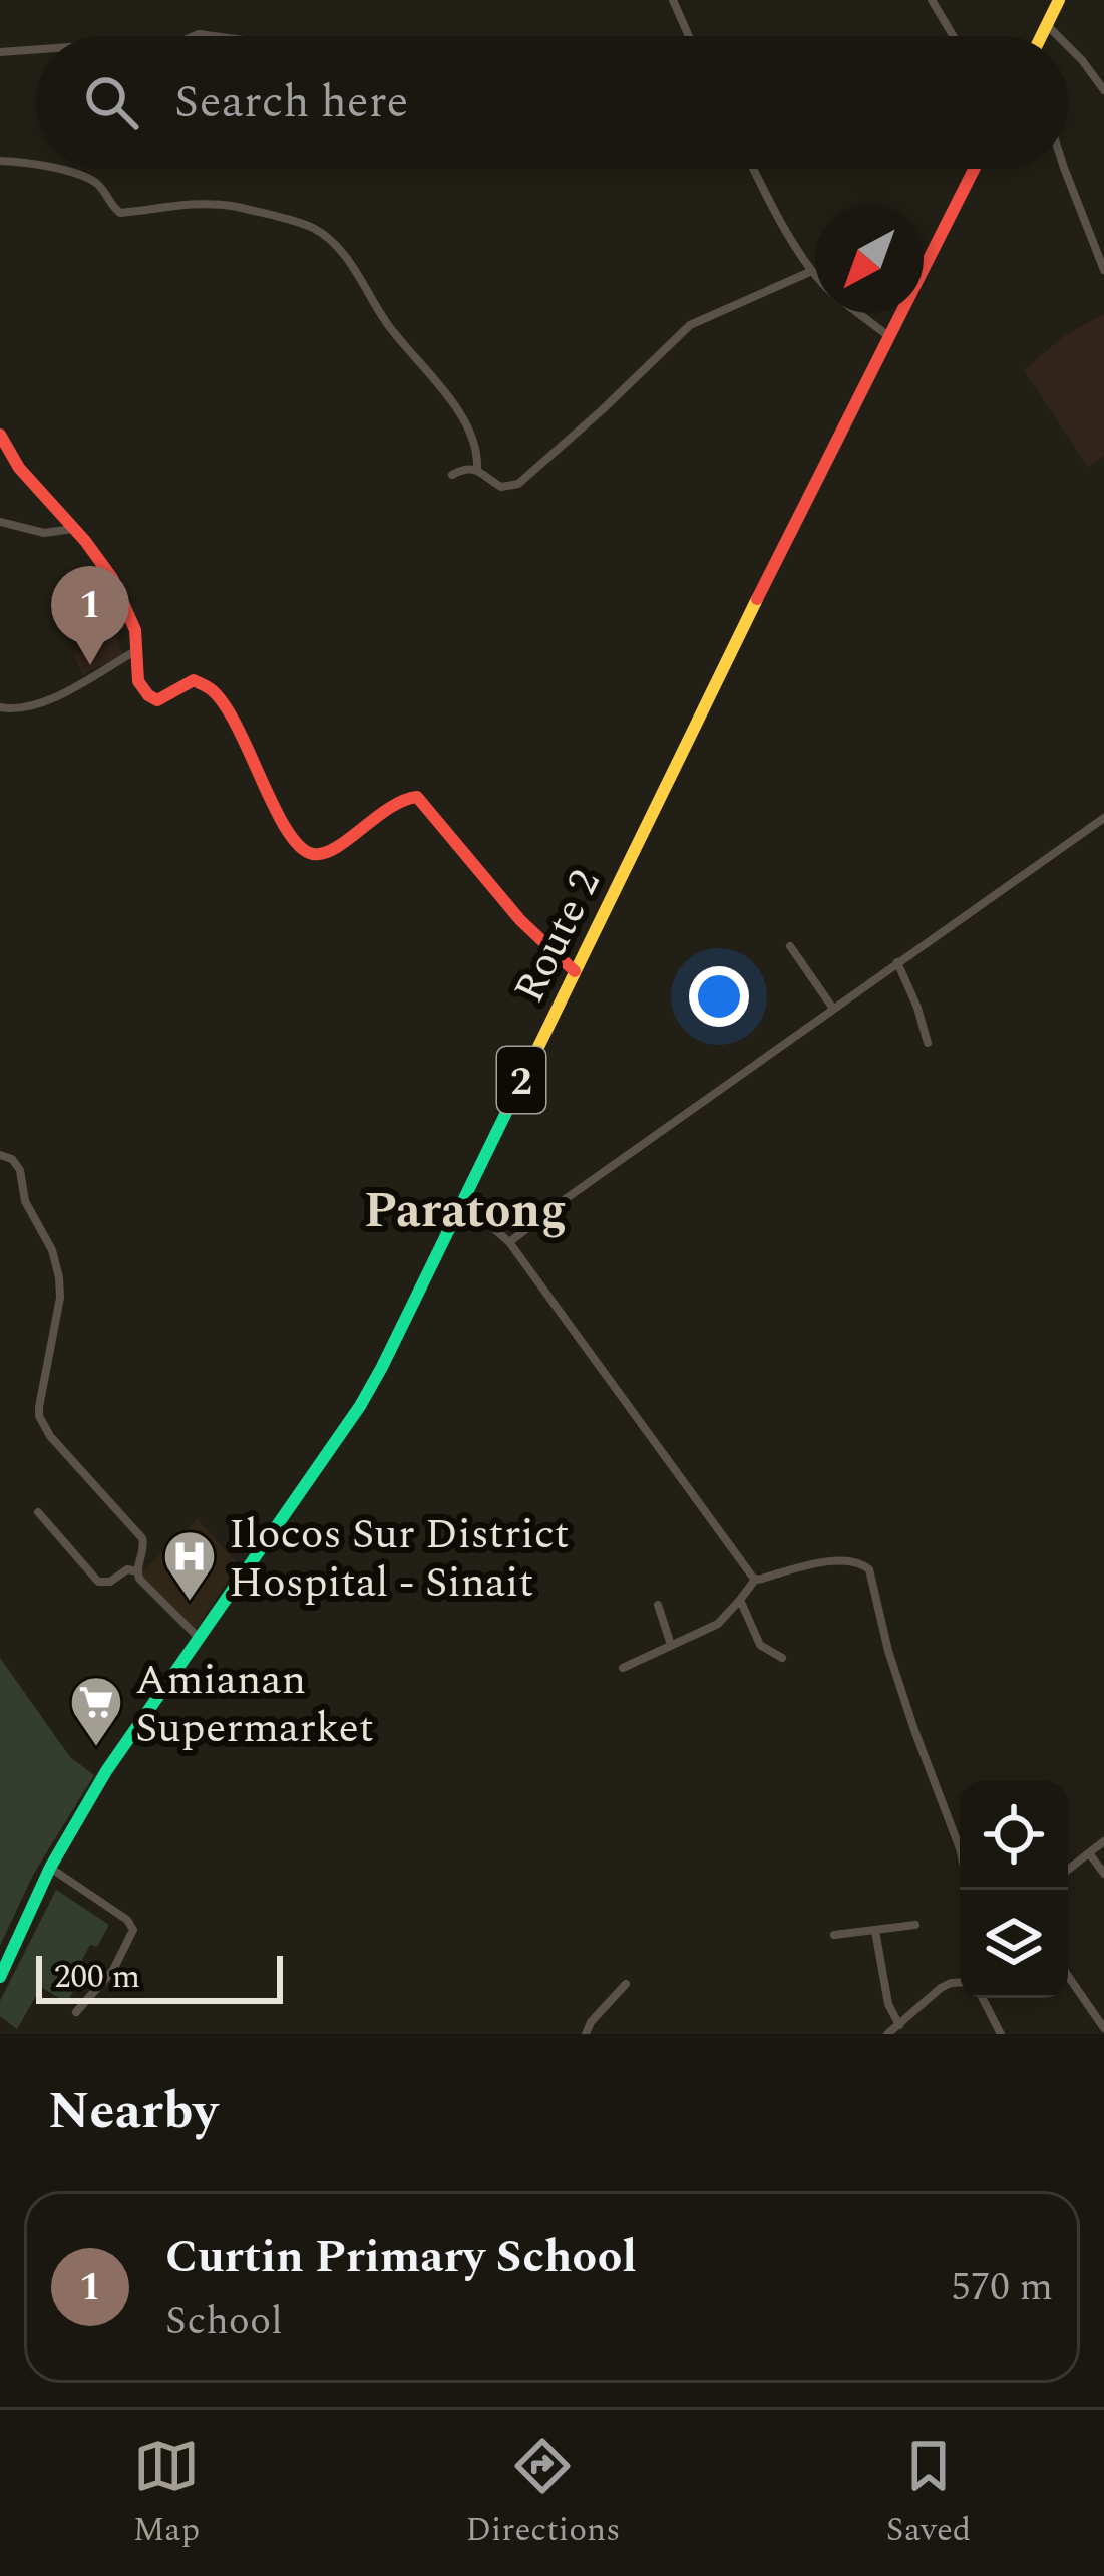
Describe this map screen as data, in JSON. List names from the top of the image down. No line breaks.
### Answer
{"streets":{"main road":["Route 2","2"]},"districts":["Paratong"],"places":{"hospital":["Ilocos Sur District Hospital - Sinait"],"supermarket":["Amianan Supermarket"]},"scale_bar":"200 m","north":"bottom left","page":{"search":"Search here","pins":"1","scale":"200 m","heading":"Nearby","list":[{"mark":"1","name":"Curtin Primary School","note":"School","value":"570 m"}],"nav":["Map","Directions","Saved"]}}
